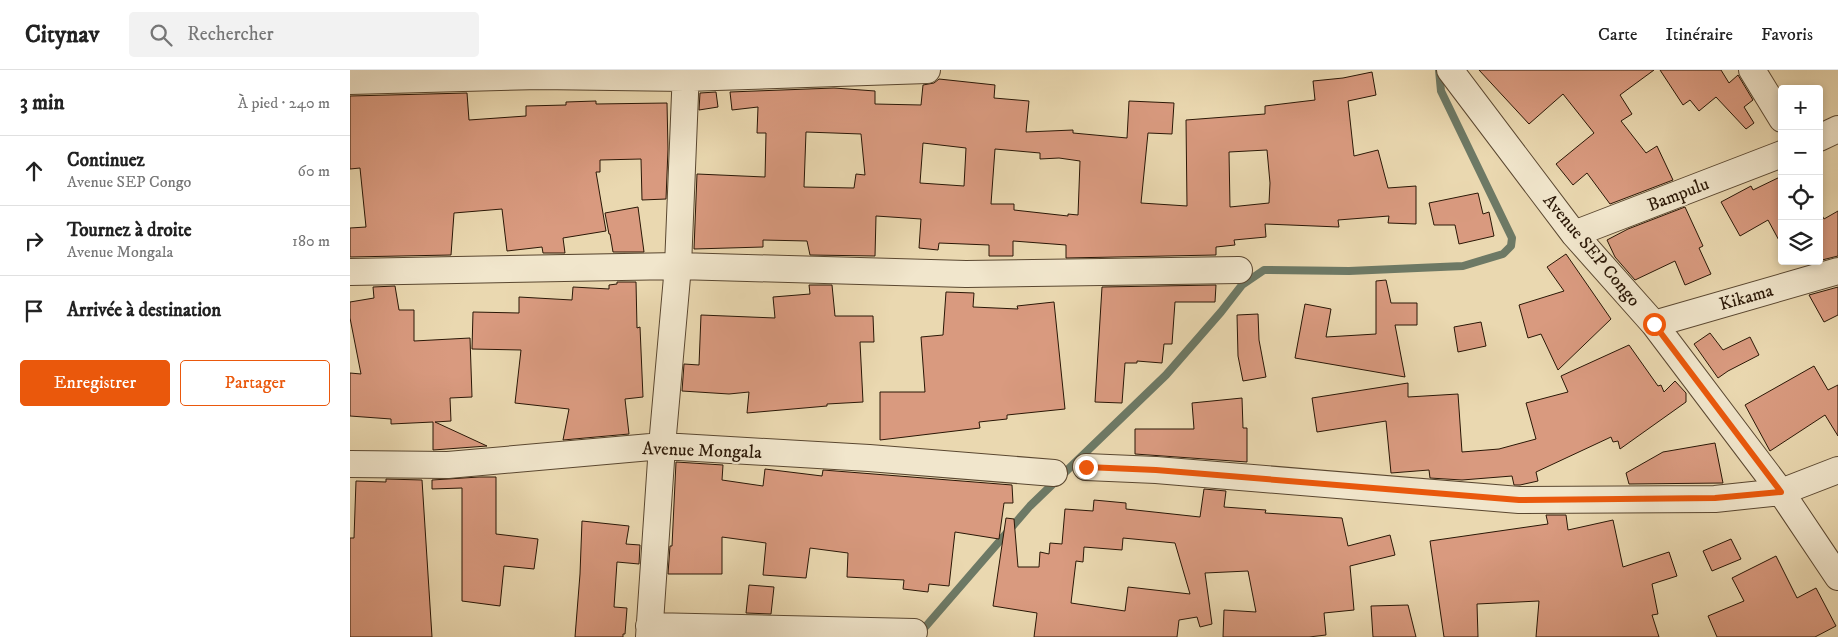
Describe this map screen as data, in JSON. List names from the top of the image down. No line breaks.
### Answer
{"streets":{"street":["Bampulu","Avenue SEP Congo","Kikama","Avenue Mongala"]},"crossings":[["Bampulu","Avenue SEP Congo"],["Avenue SEP Congo","Kikama"]],"page":{"header":"Citynav","search":"Rechercher","nav":["Carte","Itinéraire","Favoris"],"heading":["3 min","À pied · 240 m"],"map_buttons":["+","−"],"list":[["Continuez","Avenue SEP Congo","60 m"],["Tournez à droite","Avenue Mongala","180 m"],"Arrivée à destination"],"buttons":["Enregistrer","Partager"]}}
